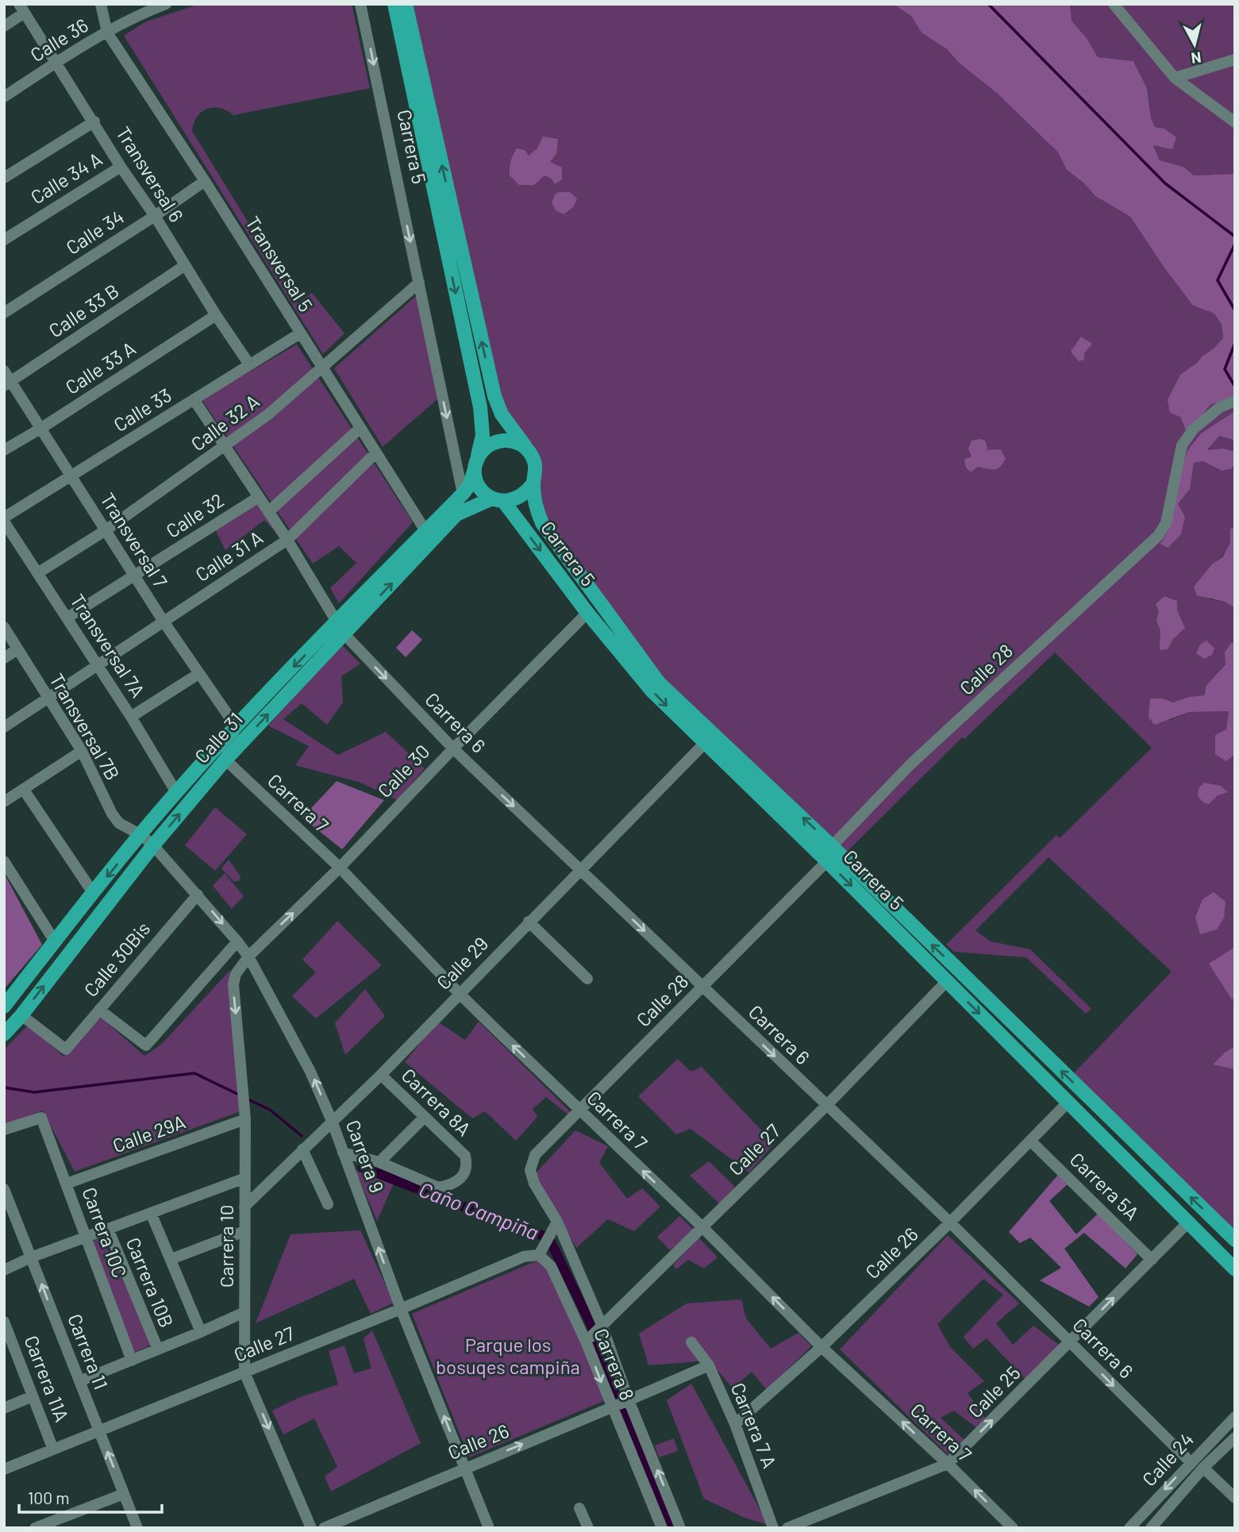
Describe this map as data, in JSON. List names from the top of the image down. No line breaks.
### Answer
{"streets":{"main road":["Carrera 5","Calle 31"],"street":["Calle 36","Transversal 6","Calle 34 A","Calle 34","Transversal 5","Calle 33 B","Calle 33 A","Calle 33","Calle 32 A","Calle 32","Transversal 7","Calle 31 A","Transversal 7A","Calle 28","Carrera 6","Transversal 7B","Calle 30","Carrera 7","Calle 30Bis","Calle 29","Carrera 8A","Calle 29A","Calle 27","Carrera 9","Carrera 5A","Carrera 10C","Carrera 10","Calle 26","Carrera 10B","Carrera 11","Carrera 8","Carrera 11A","Calle 25","Carrera 7 A","Calle 24"]},"crossings":[["Calle 36","Transversal 6"],["Calle 36","Transversal 5"],["Carrera 5","Calle 32 A"],["Carrera 5","Calle 28"],["Carrera 5","Calle 31"],["Carrera 5","Calle 30"],["Carrera 5","Calle 29"],["Carrera 5","Calle 27"],["Carrera 5","Calle 26"],["Carrera 5","Calle 25"],["Transversal 6","Calle 34 A"],["Transversal 6","Calle 34"],["Transversal 6","Calle 33 B"],["Transversal 6","Calle 33 A"],["Transversal 6","Calle 33"],["Calle 34","Transversal 5"],["Transversal 5","Calle 33"],["Transversal 5","Calle 32 A"],["Transversal 5","Calle 31 A"],["Transversal 5","Calle 31"],["Calle 33 B","Transversal 7"],["Calle 33 A","Transversal 7"],["Calle 33","Transversal 7"],["Calle 33","Transversal 7A"],["Calle 32 A","Transversal 7"],["Calle 32 A","Transversal 7A"],["Calle 32","Transversal 7"],["Calle 32","Transversal 7A"],["Transversal 7","Calle 31 A"],["Transversal 7","Calle 31"],["Calle 31 A","Transversal 7A"],["Calle 31 A","Transversal 7B"],["Transversal 7A","Calle 31"],["Calle 28","Carrera 6"],["Calle 28","Carrera 7"],["Calle 28","Carrera 8"],["Carrera 6","Calle 31"],["Carrera 6","Calle 30"],["Carrera 6","Calle 29"],["Carrera 6","Calle 27"],["Carrera 6","Calle 26"],["Carrera 6","Calle 25"],["Carrera 6","Calle 24"],["Transversal 7B","Calle 31"],["Transversal 7B","Carrera 9"],["Calle 31","Carrera 7"],["Calle 31","Calle 30Bis"],["Calle 31","Carrera 9"],["Calle 30","Carrera 7"],["Calle 30","Carrera 9"],["Calle 30","Carrera 10"],["Carrera 7","Calle 29"],["Carrera 7","Calle 27"],["Carrera 7","Calle 26"],["Carrera 7","Calle 25"],["Calle 30Bis","Carrera 9"],["Calle 29","Carrera 8A"],["Calle 29","Carrera 9"],["Calle 29","Carrera 10"],["Calle 29A","Carrera 10C"],["Calle 29A","Carrera 10"],["Calle 27","Carrera 9"],["Calle 27","Carrera 10"],["Calle 27","Carrera 11"],["Calle 27","Carrera 8"],["Calle 27","Carrera 11A"],["Carrera 9","Carrera 10"],["Carrera 9","Calle 26"],["Carrera 5A","Calle 26"],["Carrera 5A","Calle 25"],["Calle 26","Carrera 8"],["Calle 26","Carrera 7 A"]],"one_way":["Carrera 6","Carrera 7","Carrera 10","Carrera 11","Calle 25"],"water":["Caño Campiña"],"parks":["Parque los bosuqes campiña"],"scale_bar":"100 m","north":"bottom"}
